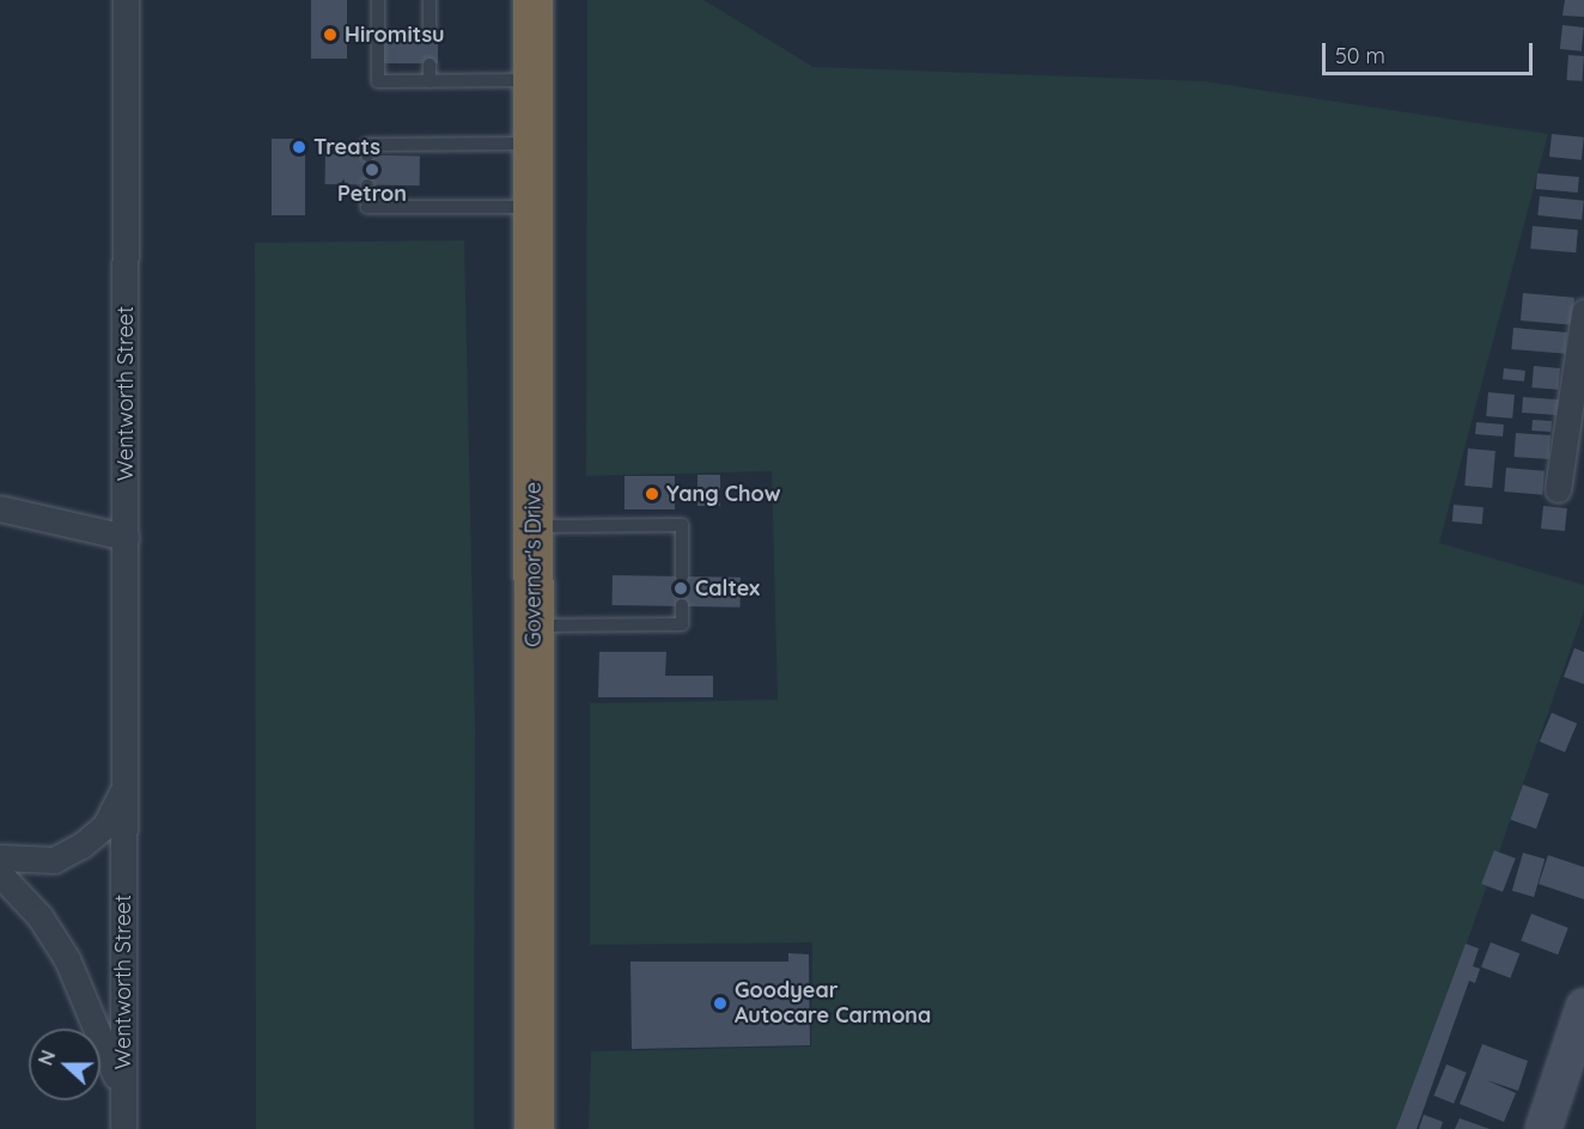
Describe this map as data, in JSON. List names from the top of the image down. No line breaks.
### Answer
{"streets":{"highway":["Governor's Drive"],"street":["Wentworth Street"]},"places":["Hiromitsu","Treats","Petron","Yang Chow","Caltex","Goodyear Autocare Carmona"],"scale_bar":"50 m","north":"left"}
